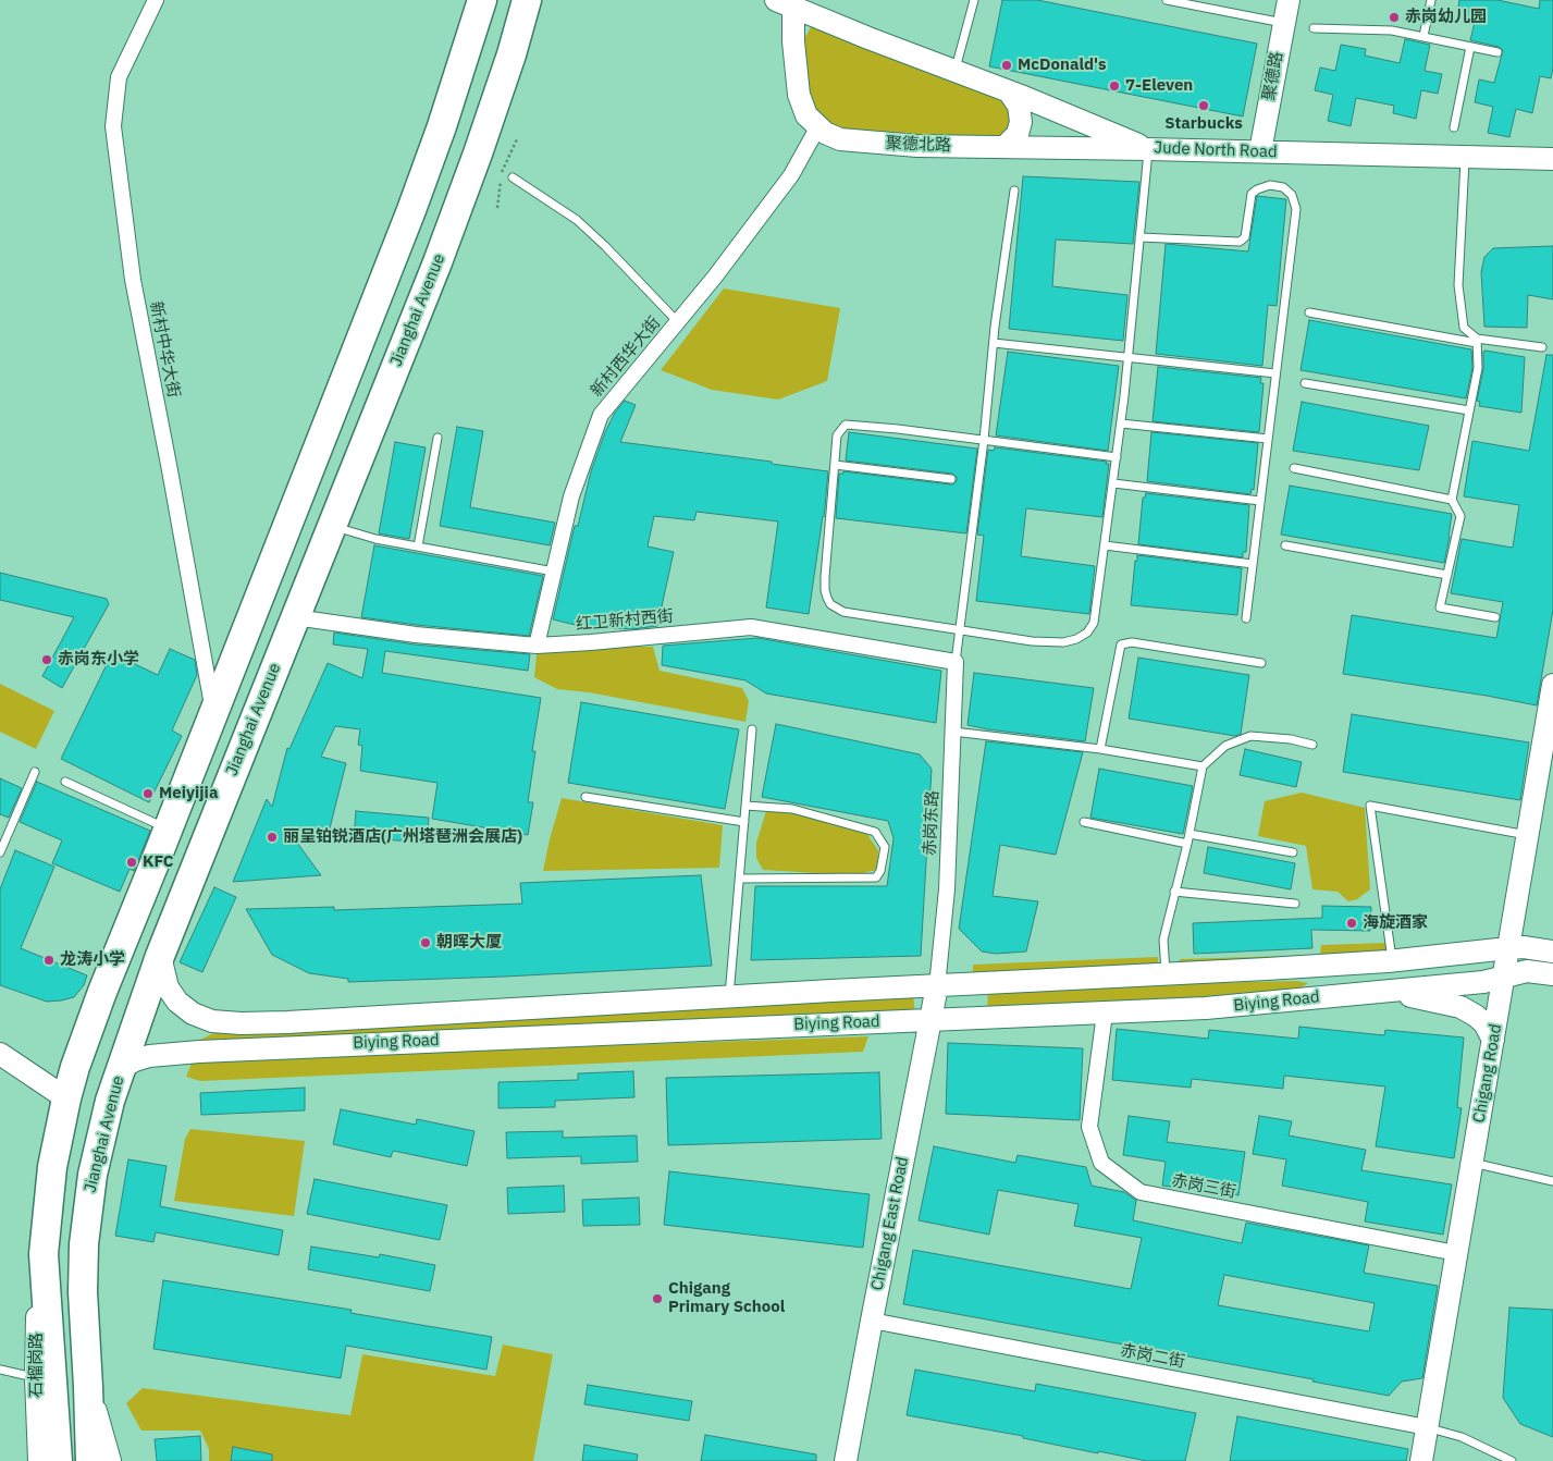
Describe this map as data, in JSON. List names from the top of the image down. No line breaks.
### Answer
{"streets":{"highway":["Jianghai Avenue"],"main road":["聚德路","聚德北路","Jude North Road","Biying Road","Chigang Road","Chigang East Road","石榴岗路"],"street":["新村中华大街","新村西华大街","红卫新村西街","赤岗东路","赤岗三街","赤岗二街"]},"crossings":[["聚德路","Jude North Road"],["聚德北路","Jude North Road"],["聚德北路","新村西华大街"],["Jianghai Avenue","红卫新村西街"],["Jianghai Avenue","Biying Road"],["新村西华大街","红卫新村西街"],["红卫新村西街","赤岗东路"],["赤岗东路","Biying Road"],["赤岗东路","Chigang East Road"],["Biying Road","Chigang Road"],["Biying Road","赤岗三街"],["Biying Road","Chigang East Road"],["Chigang Road","赤岗三街"],["Chigang Road","赤岗二街"],["Chigang East Road","赤岗二街"]],"places":["赤岗幼儿园","McDonald's","7-Eleven","Starbucks","赤岗东小学","Meiyijia","丽呈铂锐酒店(广州塔琶洲会展店)","KFC","海旋酒家","朝晖大厦","龙涛小学","Chigang Primary School"]}
